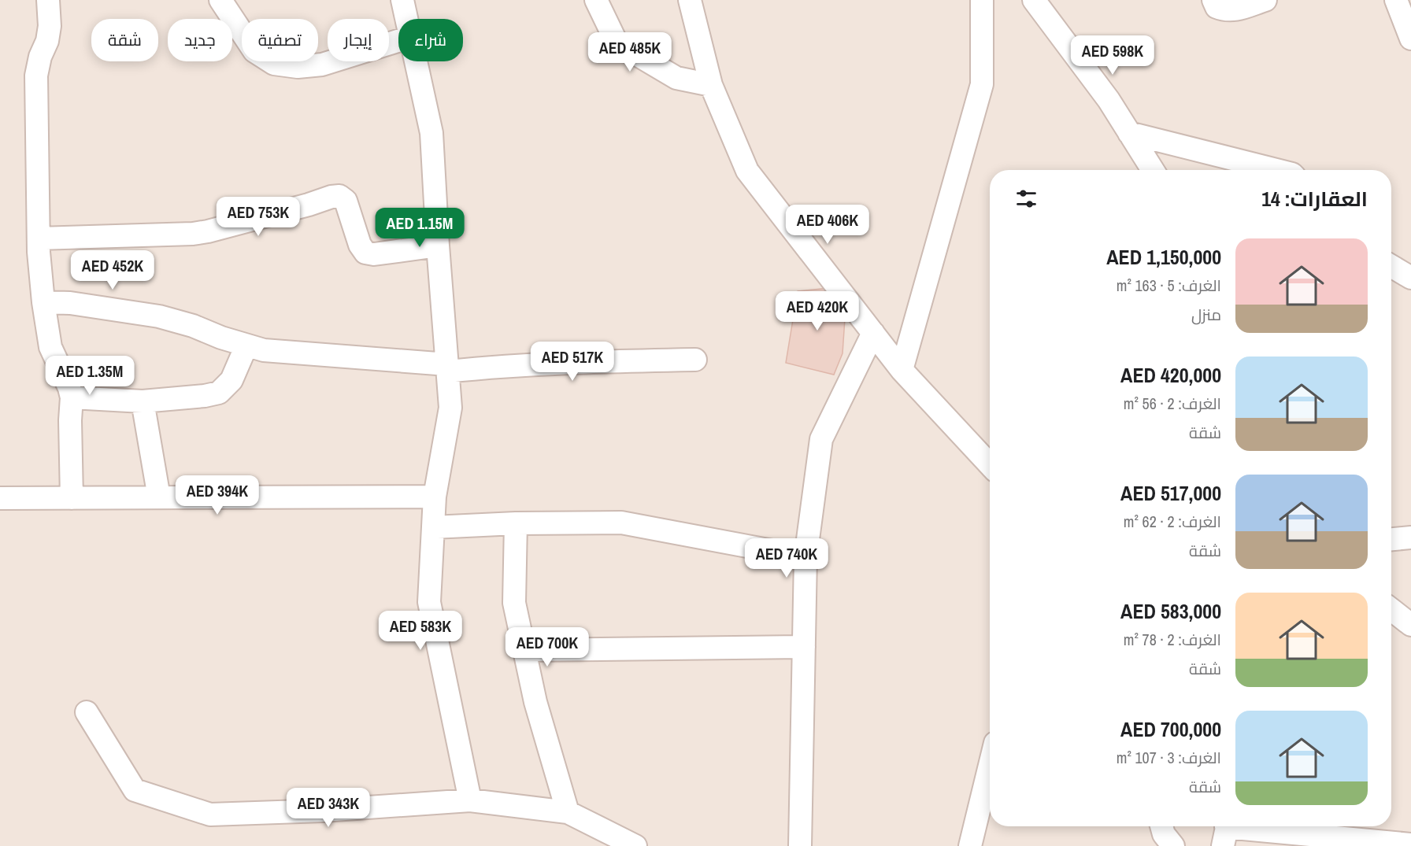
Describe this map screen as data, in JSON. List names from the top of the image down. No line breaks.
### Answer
{"page":{"chip":["شراء","إيجار","تصفية","جديد","شقة"],"price":["AED 485K","AED 598K","AED 753K","AED 406K","AED 1.15M","AED 452K","AED 420K","AED 517K","AED 1.35M","AED 394K","AED 740K","AED 583K","AED 700K","AED 343K"],"heading":"العقارات: 14","list":[{"name":"AED 1,150,000","note":"الغرف: 5 · 163 m² · منزل"},{"name":"AED 420,000","note":"الغرف: 2 · 56 m² · شقة"},{"name":"AED 517,000","note":"الغرف: 2 · 62 m² · شقة"},{"name":"AED 583,000","note":"الغرف: 2 · 78 m² · شقة"},{"name":"AED 700,000","note":"الغرف: 3 · 107 m² · شقة"}]}}
